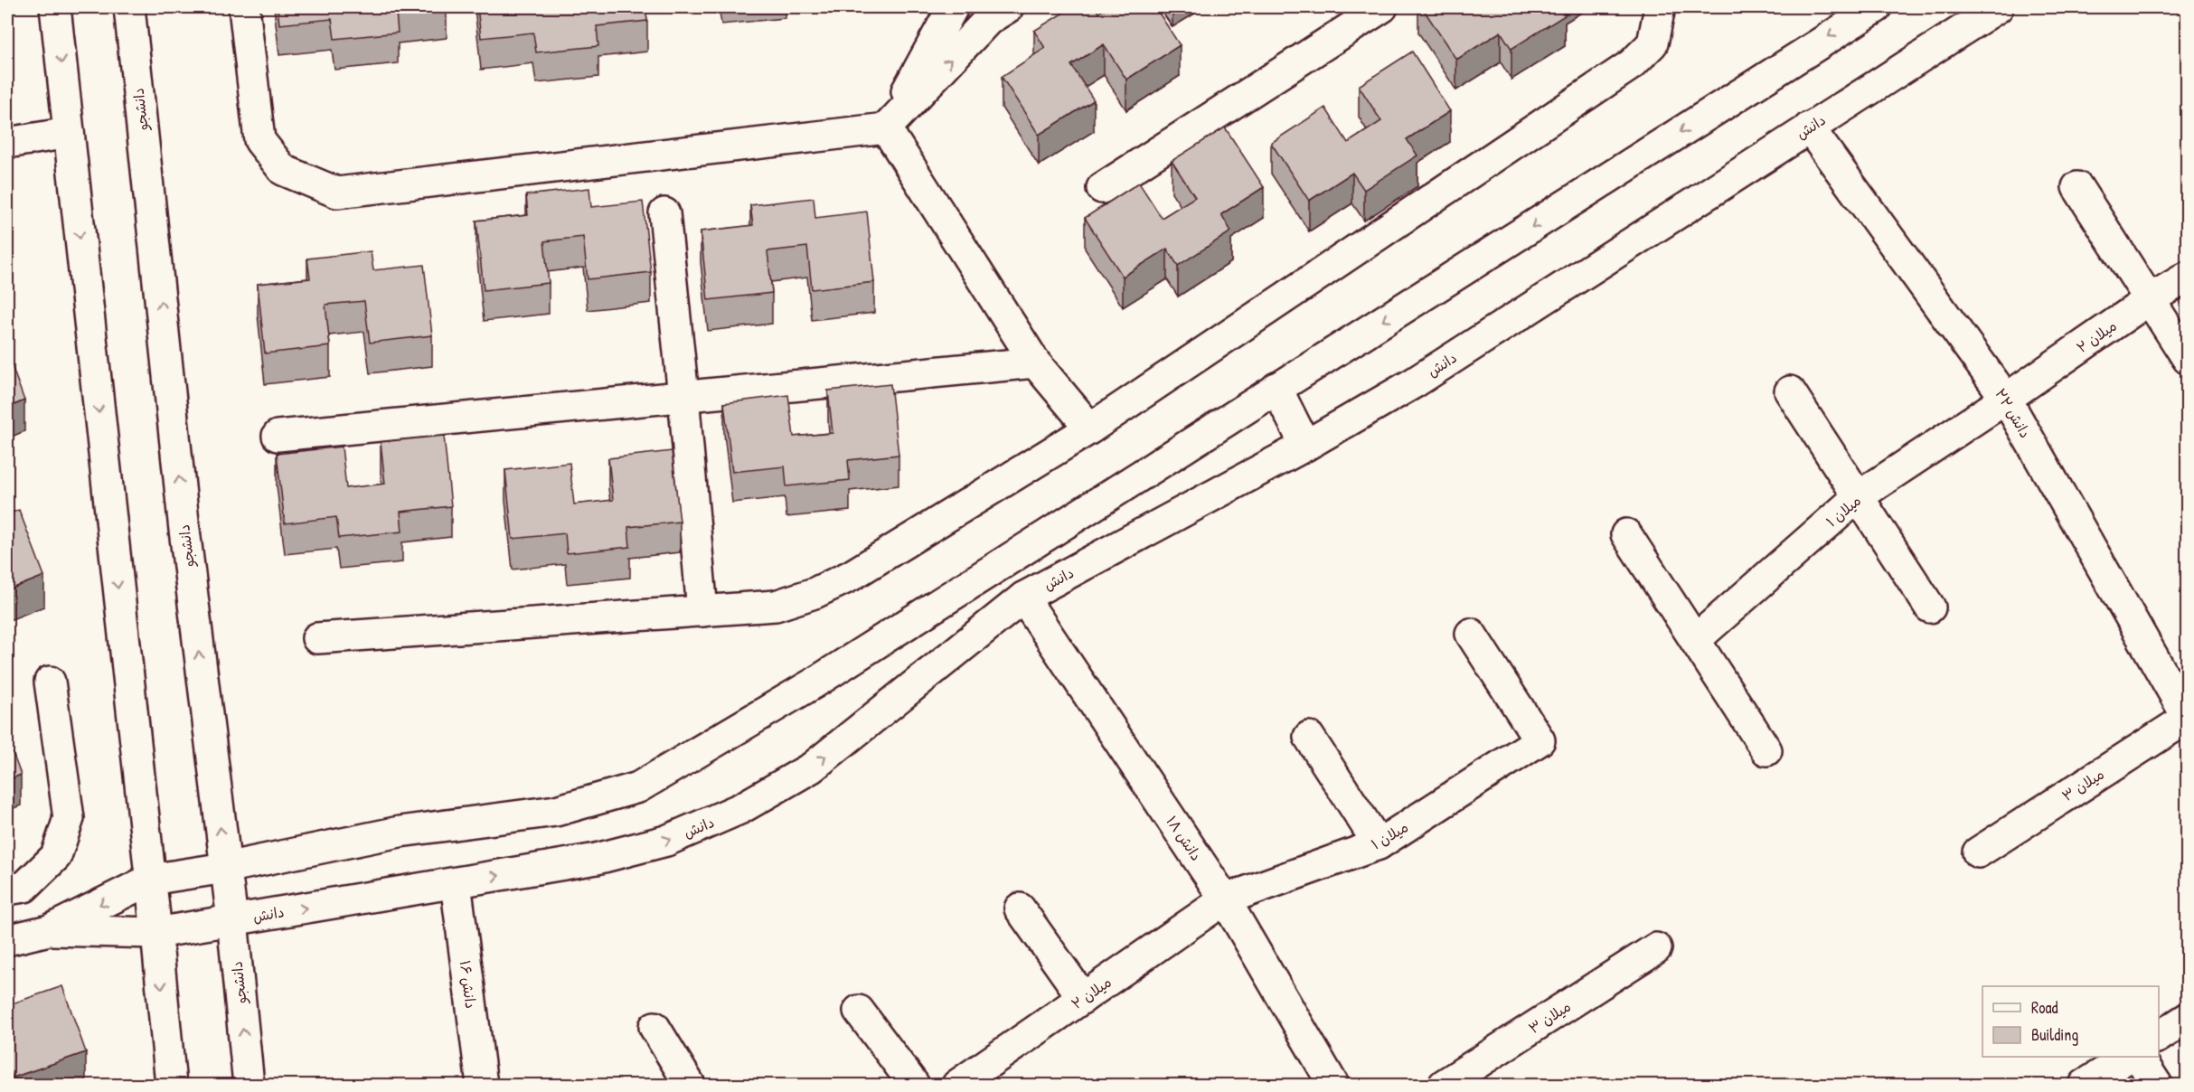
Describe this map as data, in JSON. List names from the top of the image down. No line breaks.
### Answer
{"streets":{"street":["دانشجو","دانش","میلان ۲","دانش ۲۲","میلان ۱","میلان ۳","دانش ۱۸","دانش ۱۶"]},"crossings":[["دانشجو","دانش"],["دانش","دانش ۲۲"],["دانش","دانش ۱۸"],["دانش","دانش ۱۶"],["میلان ۲","دانش ۲۲"],["میلان ۲","میلان ۱"],["میلان ۲","دانش ۱۸"],["دانش ۲۲","میلان ۱"],["دانش ۲۲","میلان ۳"],["میلان ۱","دانش ۱۸"]],"legend":["Road","Building"]}
